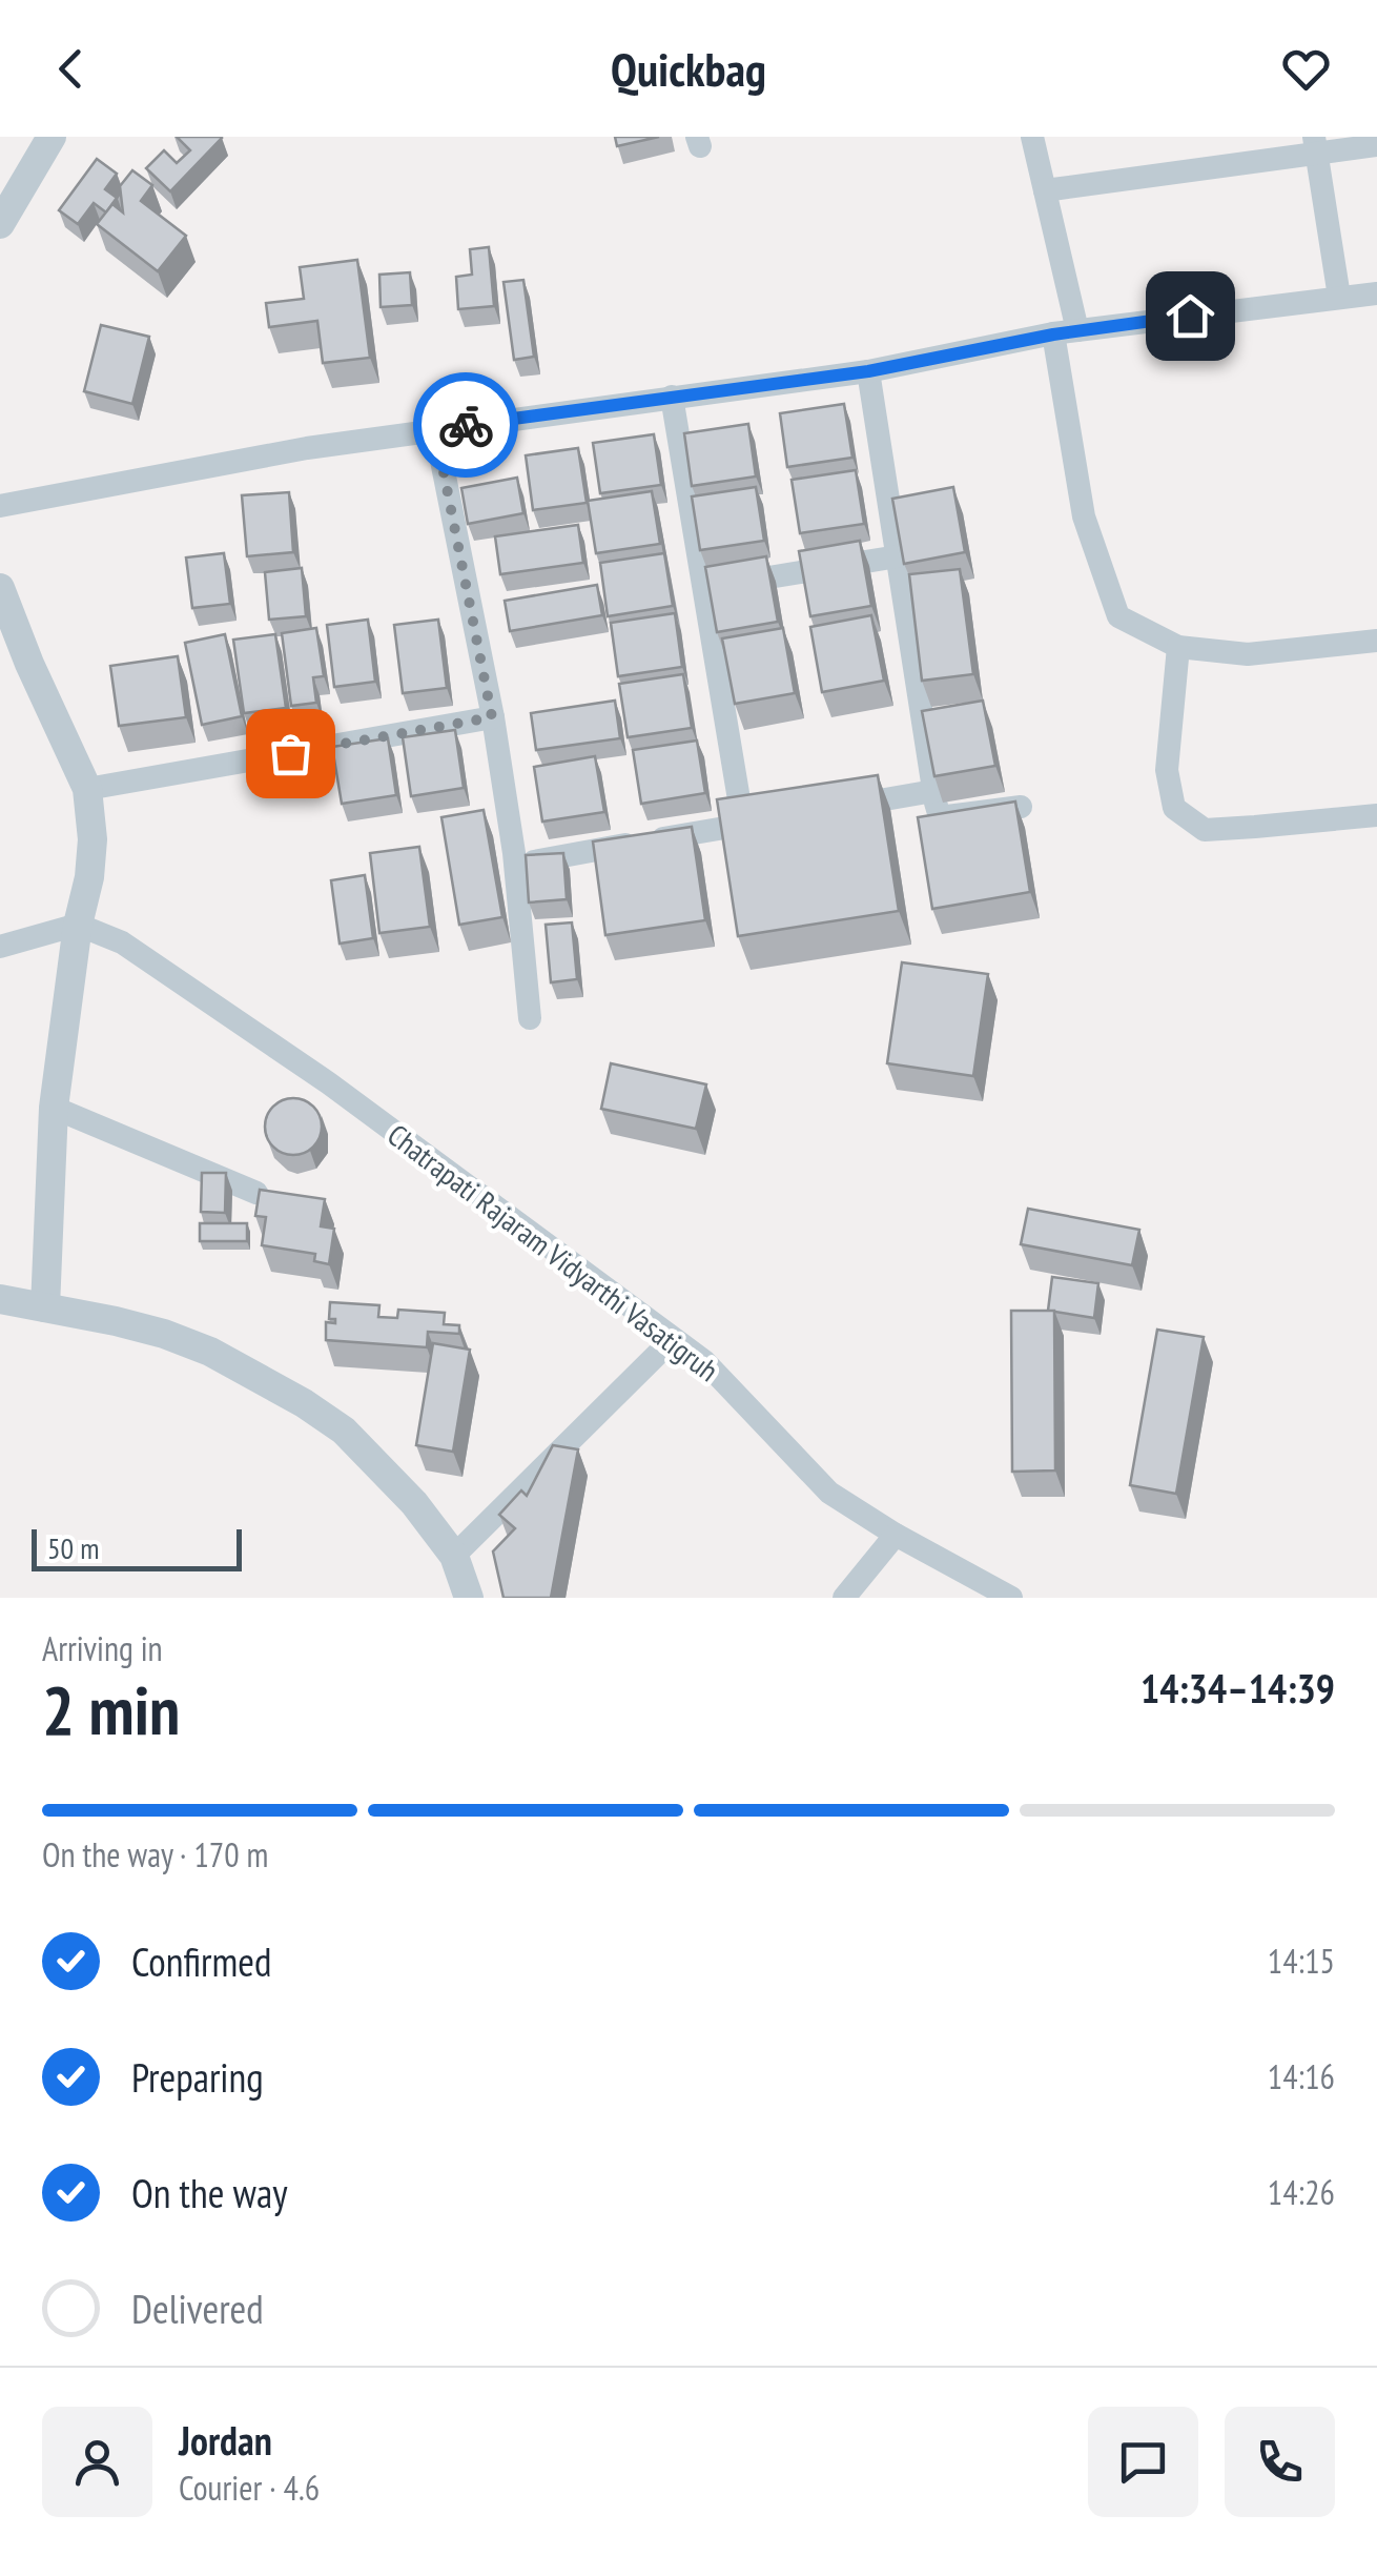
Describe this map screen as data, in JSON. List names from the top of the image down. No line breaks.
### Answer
{"streets":{"street":["Chatrapati Rajaram Vidyarthi Vasatigruh"]},"scale_bar":"50 m","page":{"header":"Quickbag","scale":"50 m","heading":["2 min","Arriving in","14:34–14:39"],"panel":["Jordan","Courier · 4.6"],"bar":"On the way · 170 m","list":[["Confirmed","14:15"],["Preparing","14:16"],["On the way","14:26"],"Delivered"]}}
